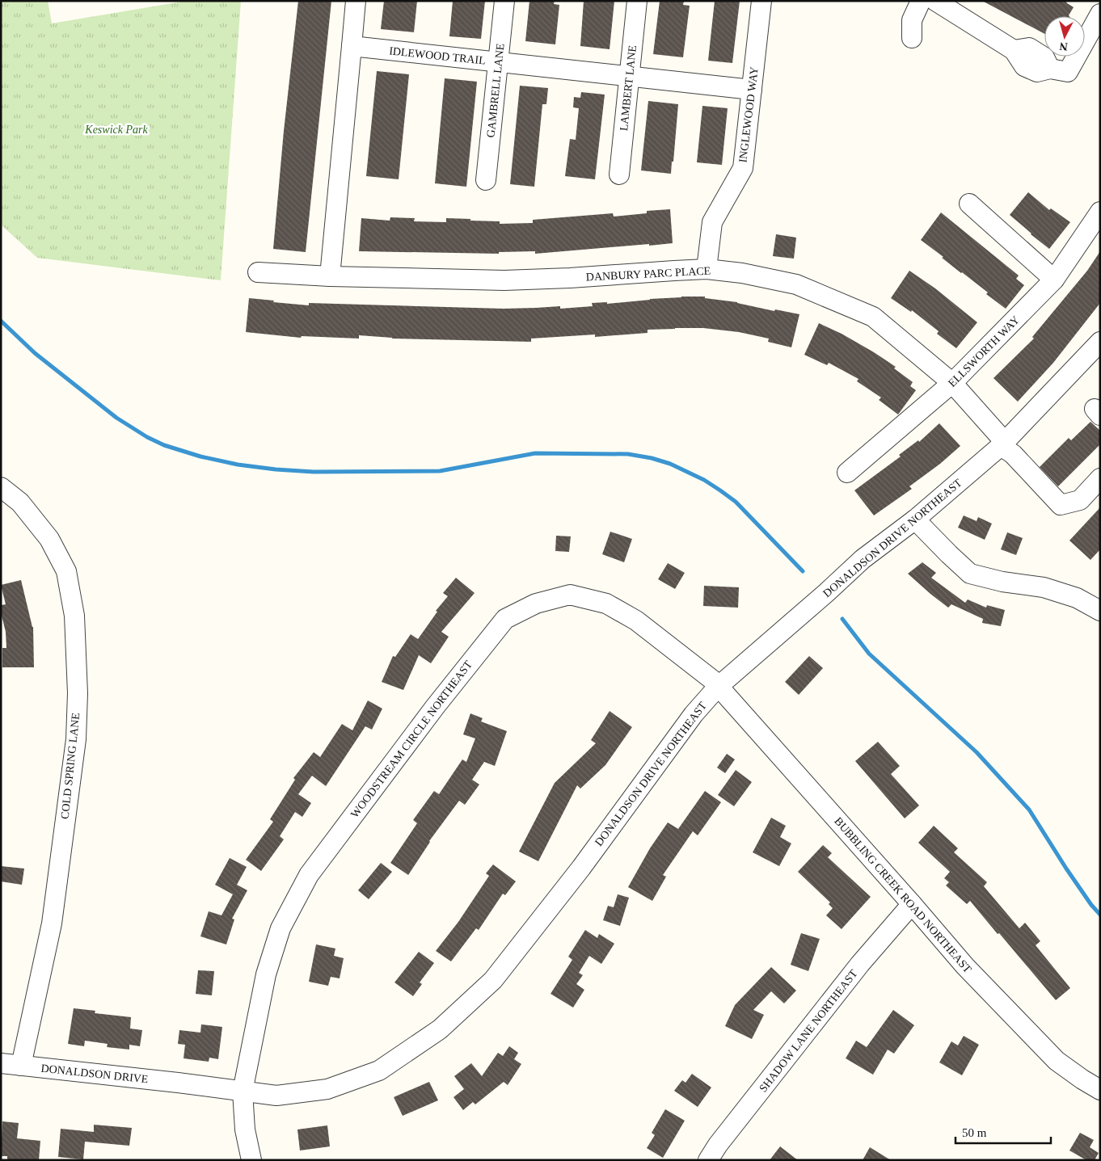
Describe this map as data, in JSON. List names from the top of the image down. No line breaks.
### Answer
{"streets":{"street":["IDLEWOOD TRAIL","LAMBERT LANE","GAMBRELL LANE","INGLEWOOD WAY","DANBURY PARC PLACE","ELLSWORTH WAY","DONALDSON DRIVE NORTHEAST","WOODSTREAM CIRCLE NORTHEAST","COLD SPRING LANE","BUBBLING CREEK ROAD NORTHEAST","SHADOW LANE NORTHEAST","DONALDSON DRIVE"]},"crossings":[["IDLEWOOD TRAIL","LAMBERT LANE"],["IDLEWOOD TRAIL","GAMBRELL LANE"],["IDLEWOOD TRAIL","INGLEWOOD WAY"],["INGLEWOOD WAY","DANBURY PARC PLACE"],["DANBURY PARC PLACE","ELLSWORTH WAY"],["DANBURY PARC PLACE","DONALDSON DRIVE NORTHEAST"],["DONALDSON DRIVE NORTHEAST","WOODSTREAM CIRCLE NORTHEAST"],["DONALDSON DRIVE NORTHEAST","BUBBLING CREEK ROAD NORTHEAST"],["DONALDSON DRIVE NORTHEAST","DONALDSON DRIVE"],["WOODSTREAM CIRCLE NORTHEAST","BUBBLING CREEK ROAD NORTHEAST"],["COLD SPRING LANE","DONALDSON DRIVE"],["BUBBLING CREEK ROAD NORTHEAST","SHADOW LANE NORTHEAST"]],"parks":["Keswick Park"],"scale_bar":"50 m","north":"bottom"}
